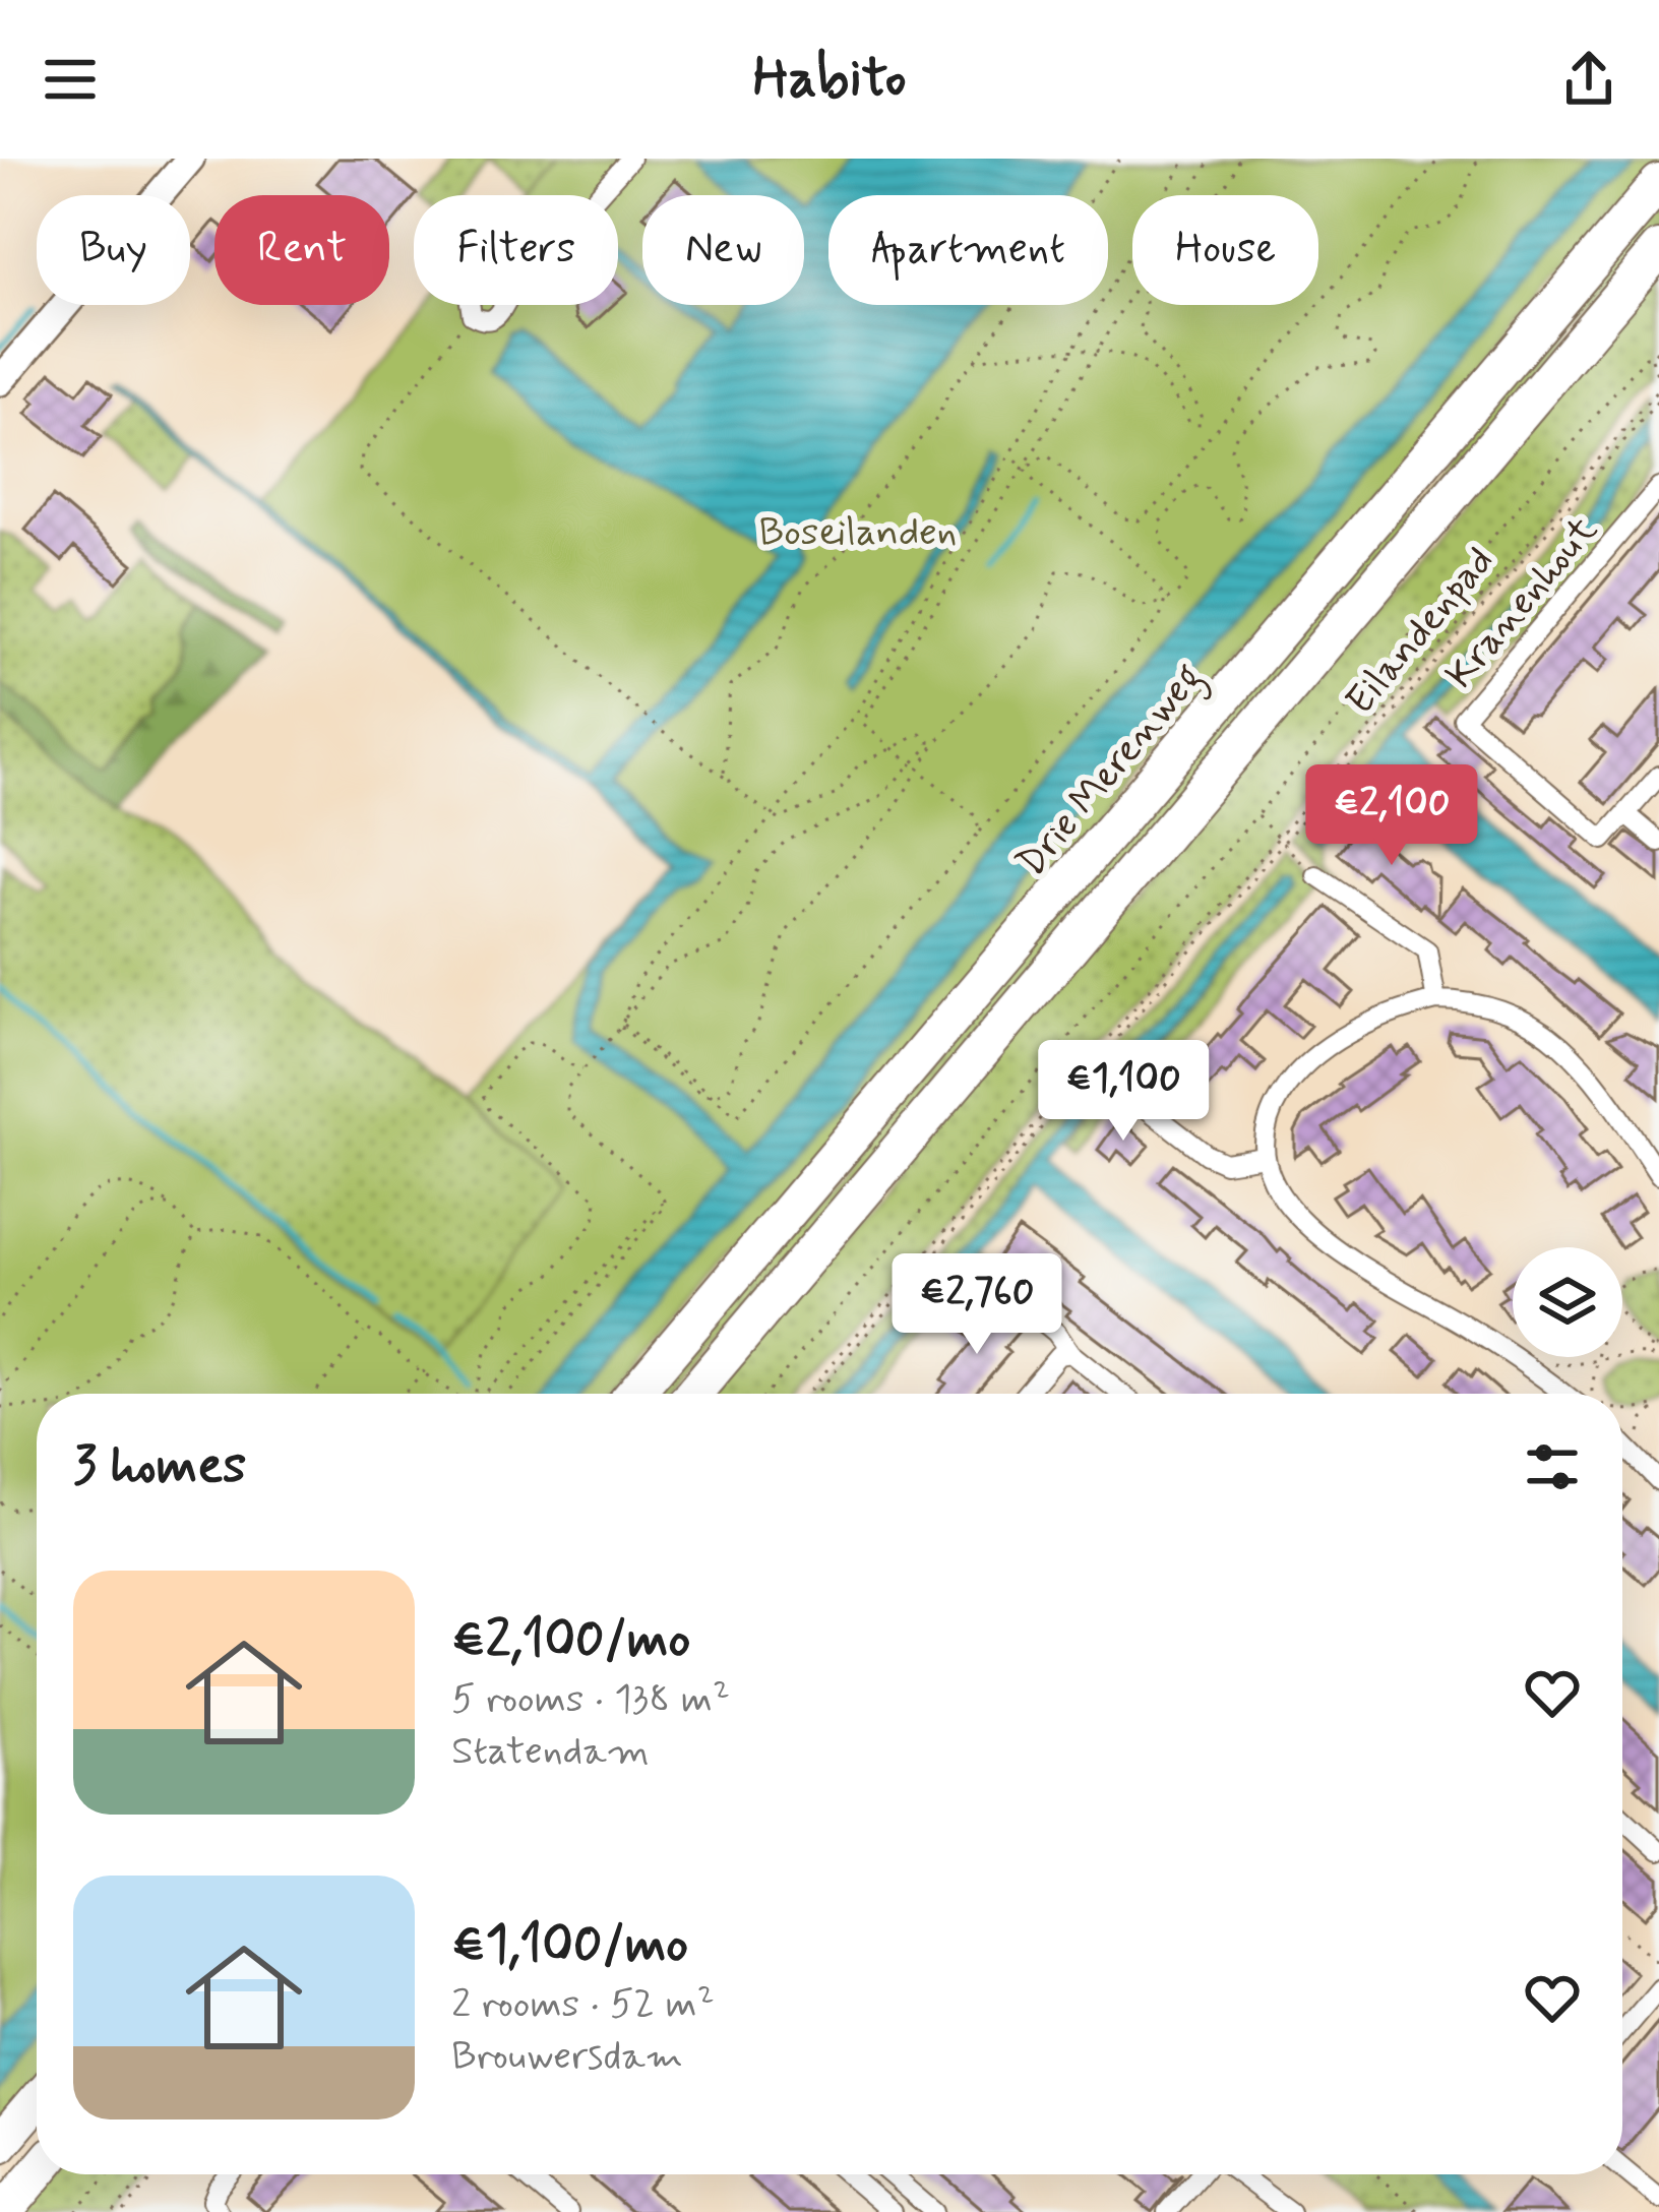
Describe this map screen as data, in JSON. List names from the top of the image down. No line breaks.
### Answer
{"streets":{"highway":["Drie Merenweg"],"street":["Kranenhout"],"path":["Eilandenpad"]},"parks":["Boseilanden"],"page":{"header":"Habito","chip":["Buy","Rent","Filters","New","Apartment","House"],"price":["€2,100","€1,100","€2,760"],"heading":"3 homes","list":[{"name":"€2,100/mo","note":"5 rooms · 138 m² · Statendam"},{"name":"€1,100/mo","note":"2 rooms · 52 m² · Brouwersdam"}]}}
